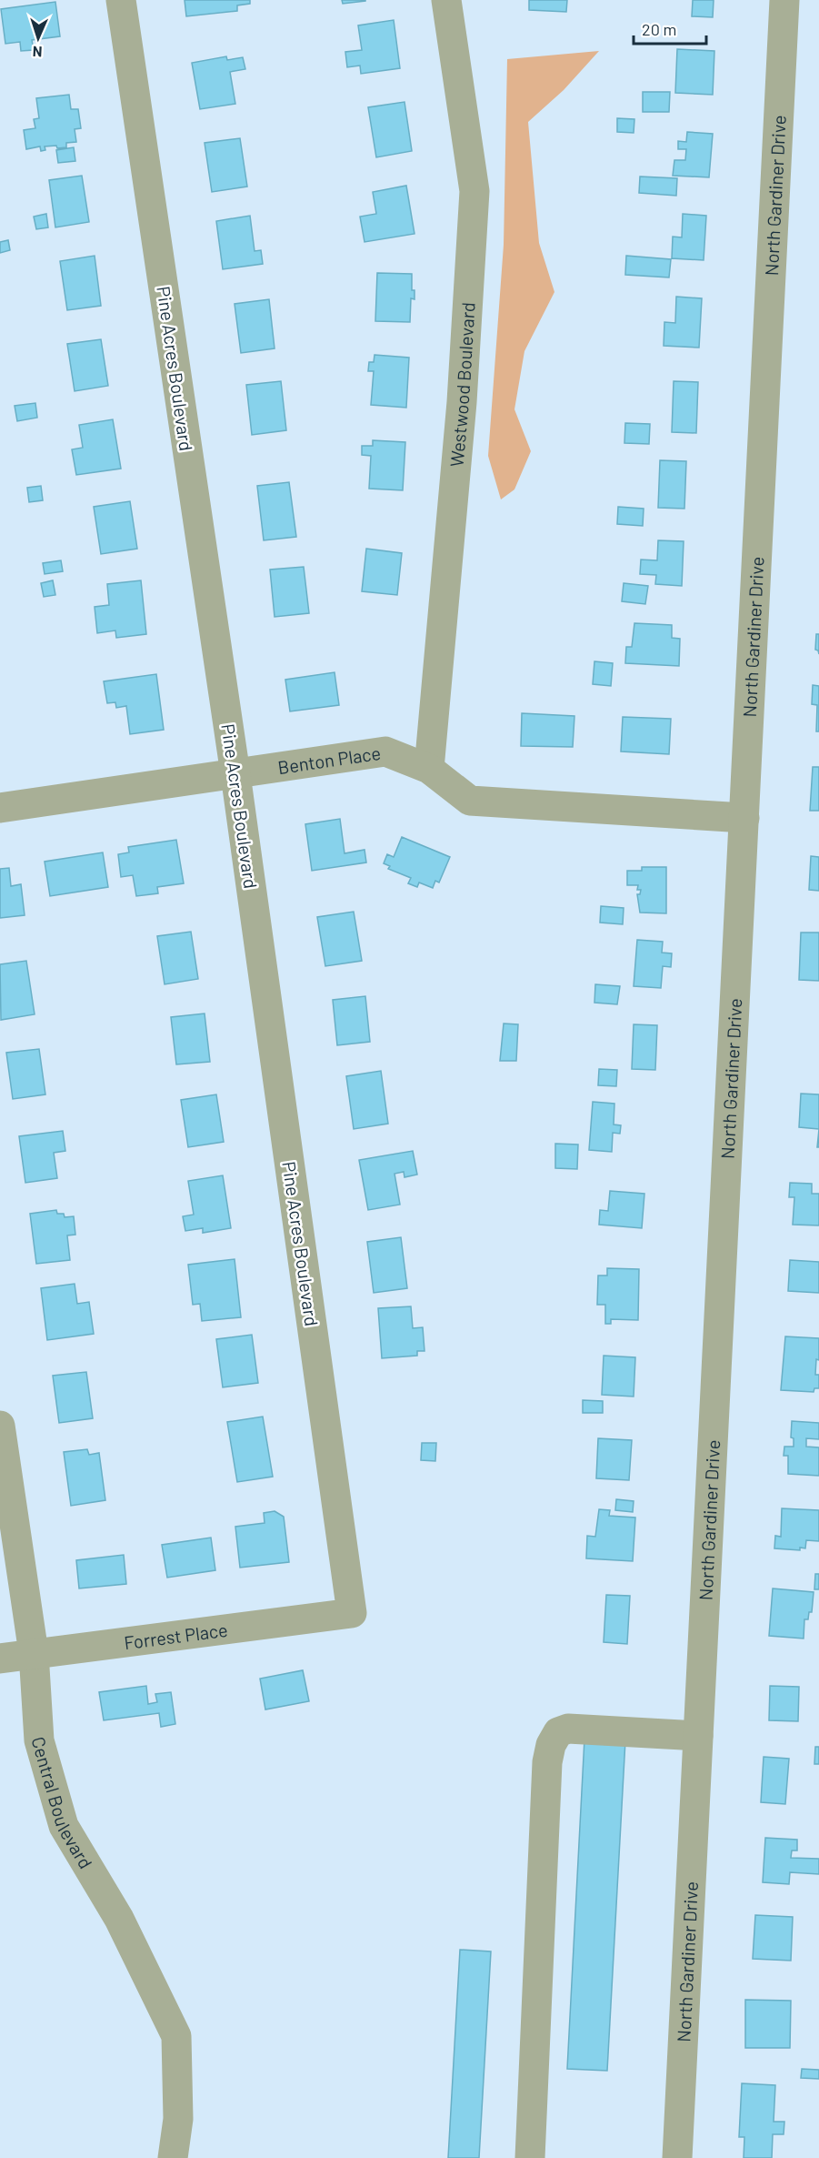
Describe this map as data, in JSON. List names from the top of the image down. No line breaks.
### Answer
{"streets":{"street":["North Gardiner Drive","Pine Acres Boulevard","Westwood Boulevard","Benton Place","Forrest Place","Central Boulevard"]},"crossings":[["North Gardiner Drive","Benton Place"],["Pine Acres Boulevard","Benton Place"],["Pine Acres Boulevard","Forrest Place"],["Westwood Boulevard","Benton Place"],["Forrest Place","Central Boulevard"]],"scale_bar":"20 m","north":"bottom"}
